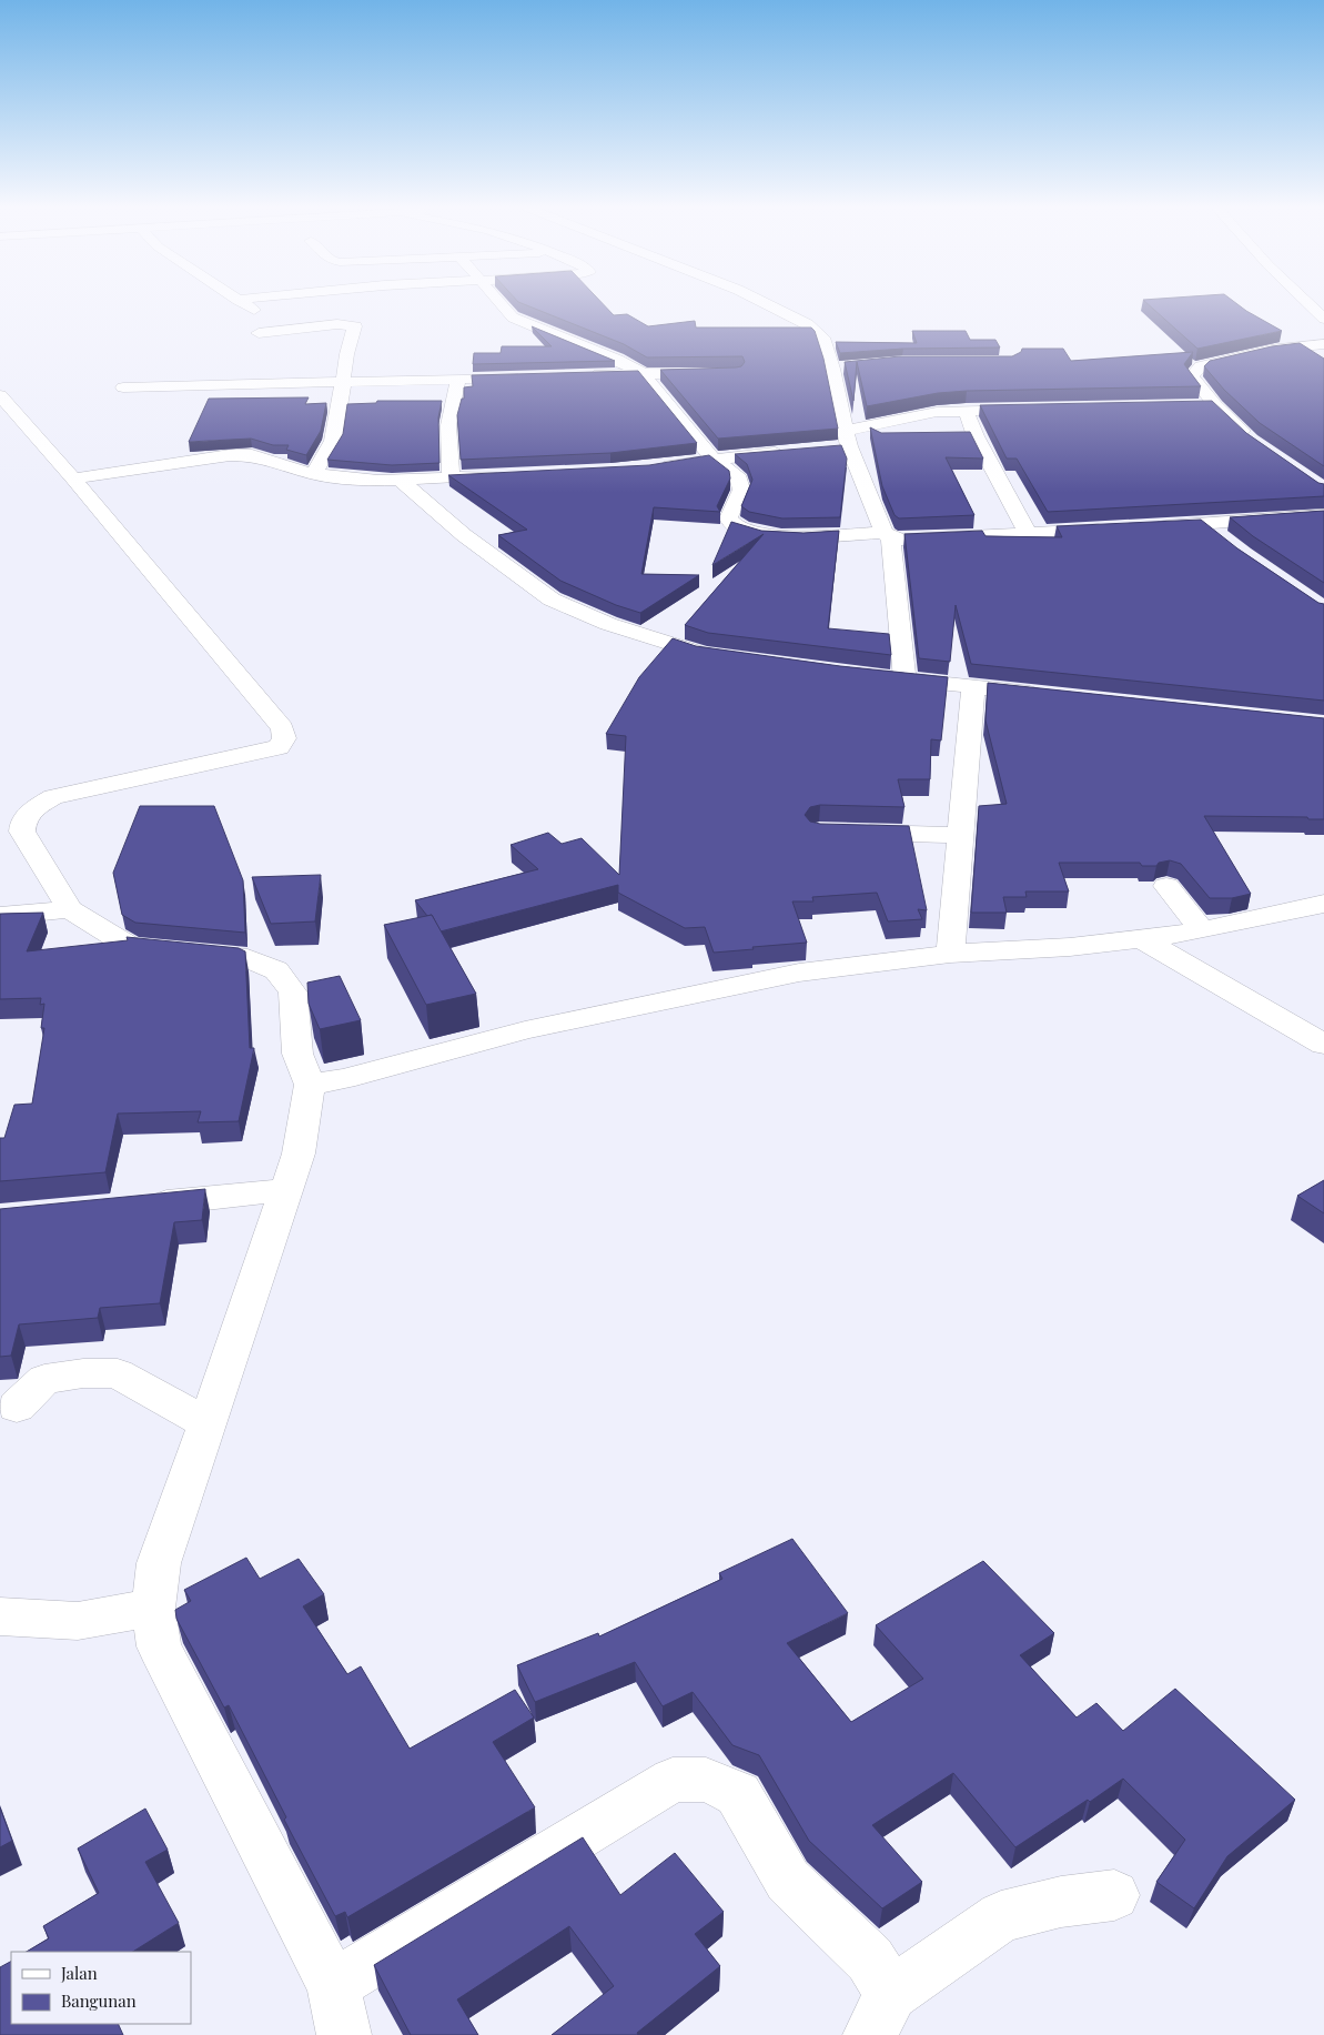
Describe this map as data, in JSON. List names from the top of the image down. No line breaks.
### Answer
{"legend":["Jalan","Bangunan"]}
